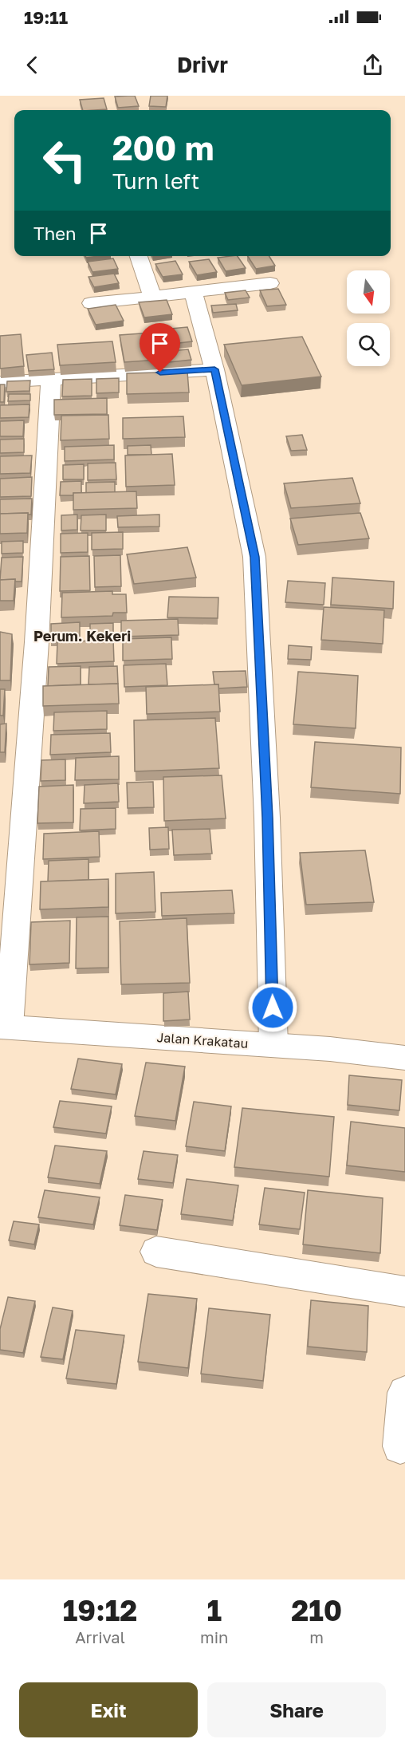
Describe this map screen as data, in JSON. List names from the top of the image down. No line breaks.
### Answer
{"streets":{"street":["Jalan Krakatau"]},"districts":["Perum. Kekeri"],"north":"bottom","page":{"status":"19:11","header":"Drivr","turn":["200 m","Turn left"],"then":"Then","eta":["19:12","Arrival","1","min","210","m"],"buttons":["Exit","Share"]}}
